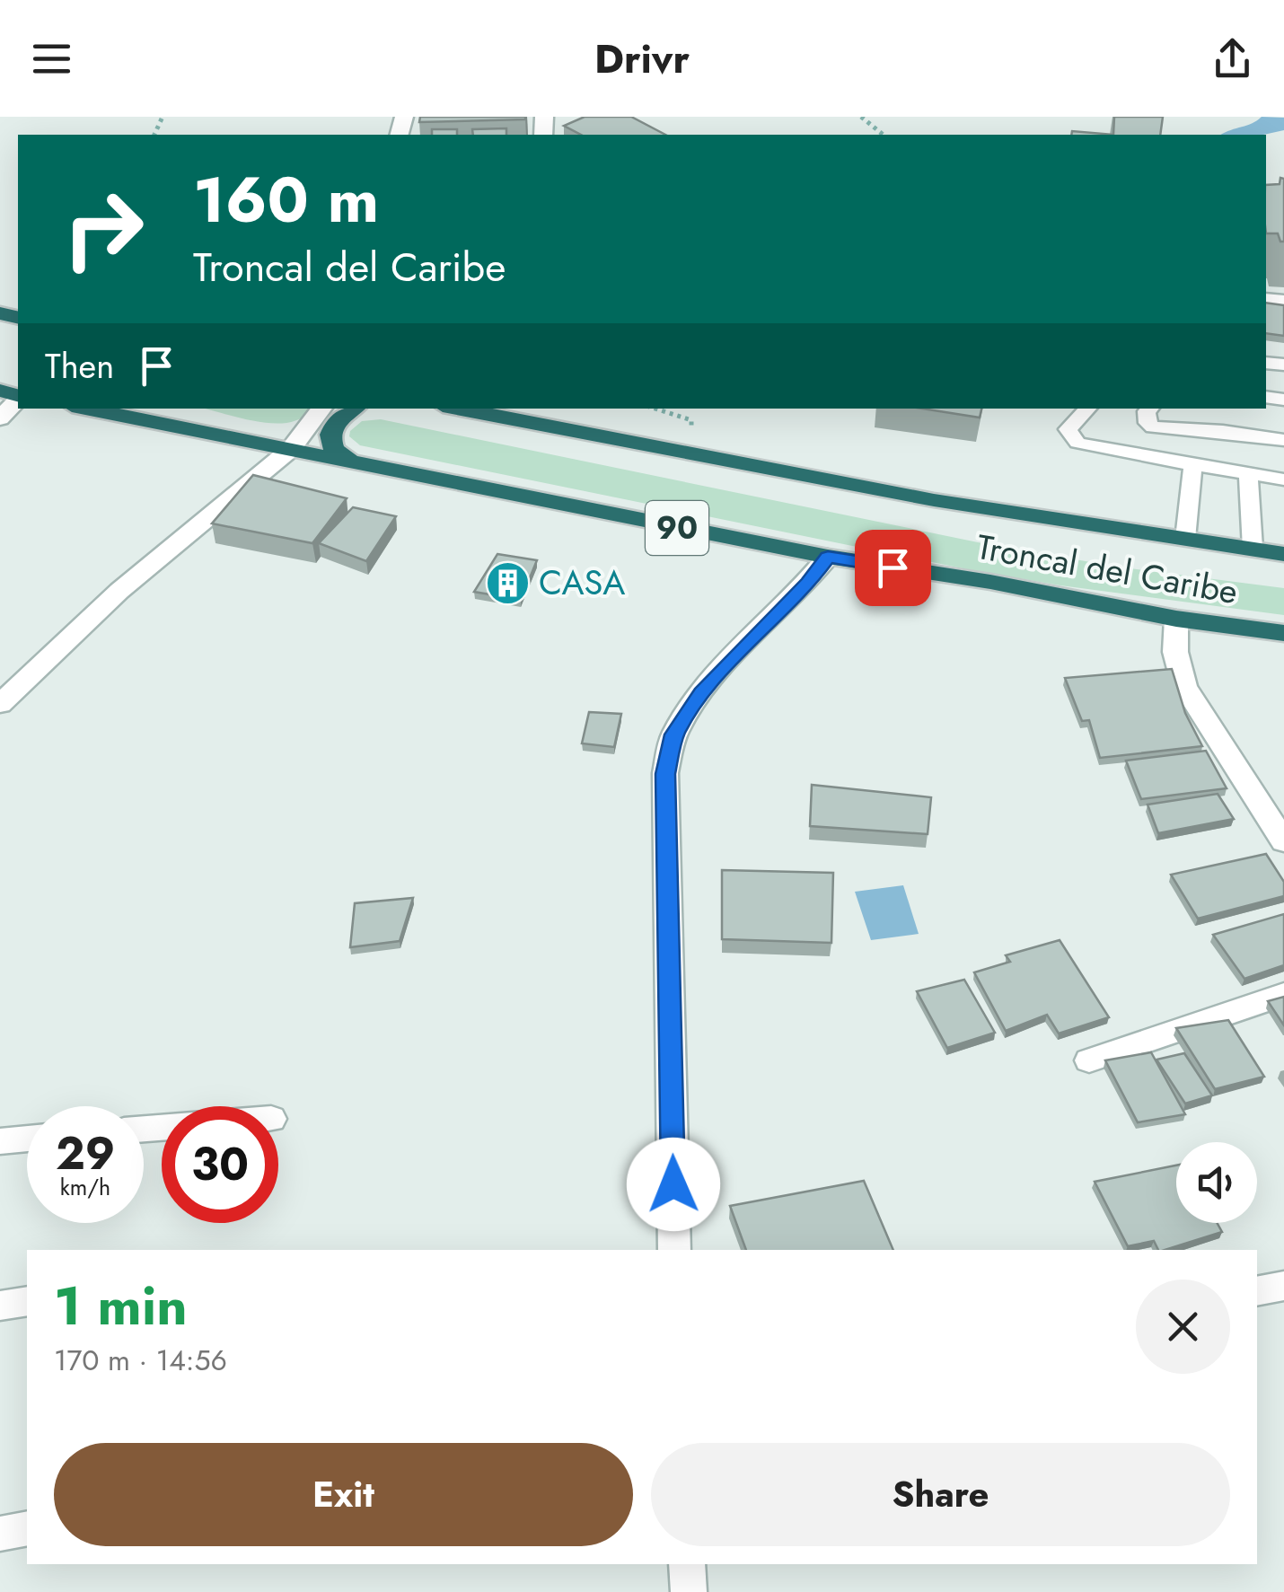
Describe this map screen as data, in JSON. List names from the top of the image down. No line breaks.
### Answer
{"streets":{"highway":["90","Troncal del Caribe"]},"places":{"building":["CASA"]},"page":{"header":"Drivr","turn":["160 m","Troncal del Caribe"],"then":"Then","speed":"29 km/h","limit":"30","heading":["1 min","170 m · 14:56"],"buttons":["Exit","Share"]}}
